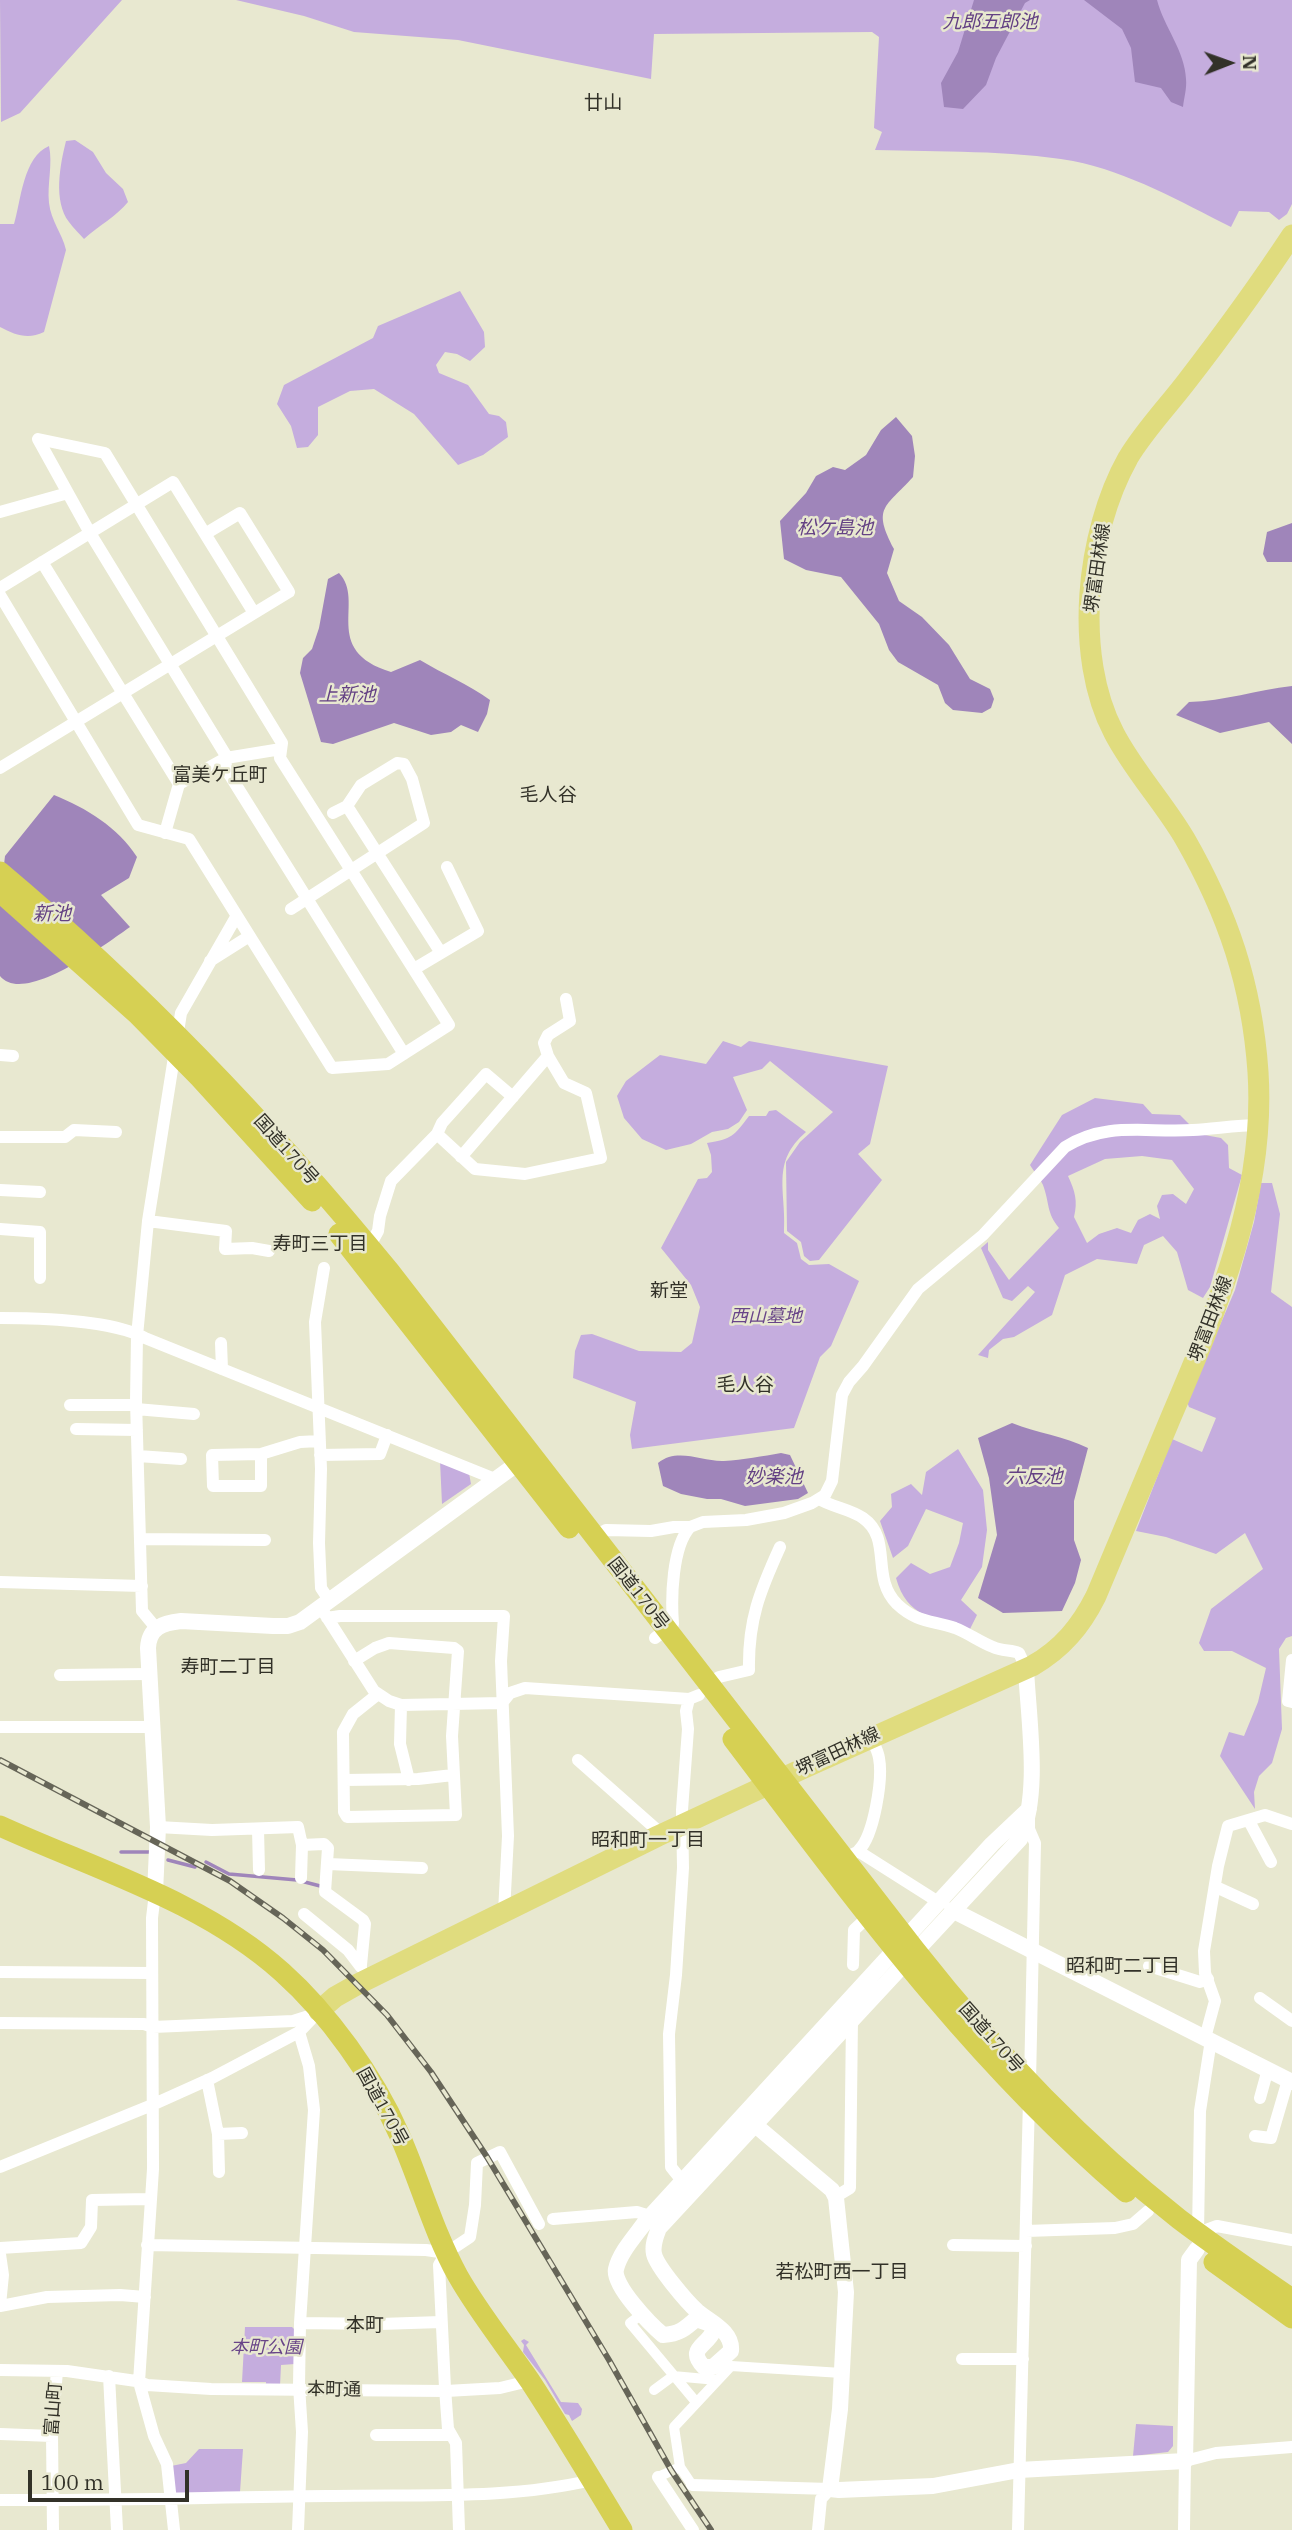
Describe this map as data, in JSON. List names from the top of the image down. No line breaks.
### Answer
{"streets":{"highway":["国道170号"],"main road":["堺富田林線"],"street":["本町通","富山町"]},"crossings":[["堺富田林線","国道170号"],["国道170号","本町通"],["本町通","富山町"]],"districts":["廿山","富美ケ丘町","毛人谷","寿町三丁目","新堂","毛人谷","寿町二丁目","昭和町一丁目","昭和町二丁目","若松町西一丁目","本町"],"water":["九郎五郎池","松ケ島池","上新池","新池","妙楽池","六反池"],"parks":["西山墓地","本町公園"],"scale_bar":"100 m","north":"right"}
